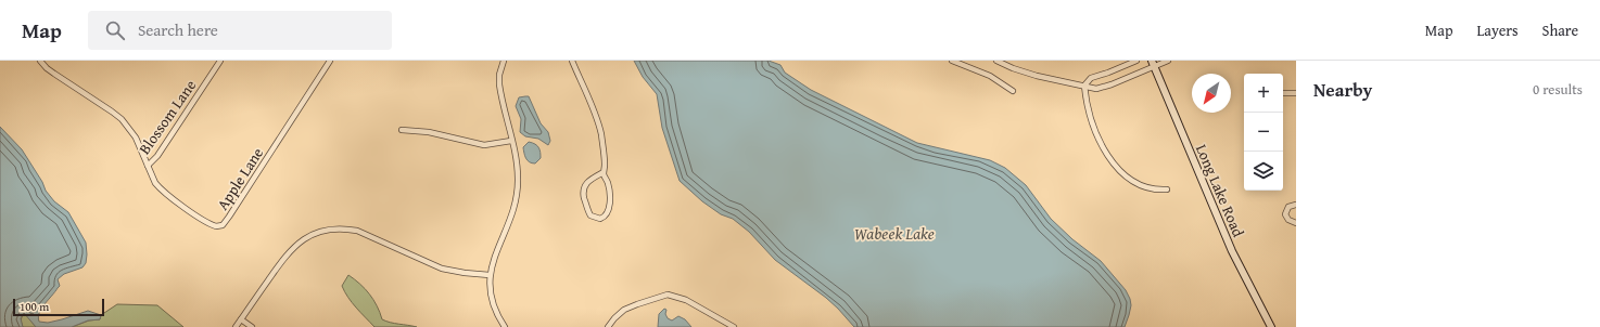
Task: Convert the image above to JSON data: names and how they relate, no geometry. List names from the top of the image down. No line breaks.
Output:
{"streets":{"main road":["Long Lake Road"],"street":["Blossom Lane","Apple Lane"]},"crossings":[["Blossom Lane","Apple Lane"]],"water":["Wabeek Lake"],"scale_bar":"100 m","north":"bottom left","page":{"header":"Map","search":"Search here","nav":["Map","Layers","Share"],"heading":["Nearby","0 results"],"map_buttons":["+","−"],"scale":"100 m"}}
